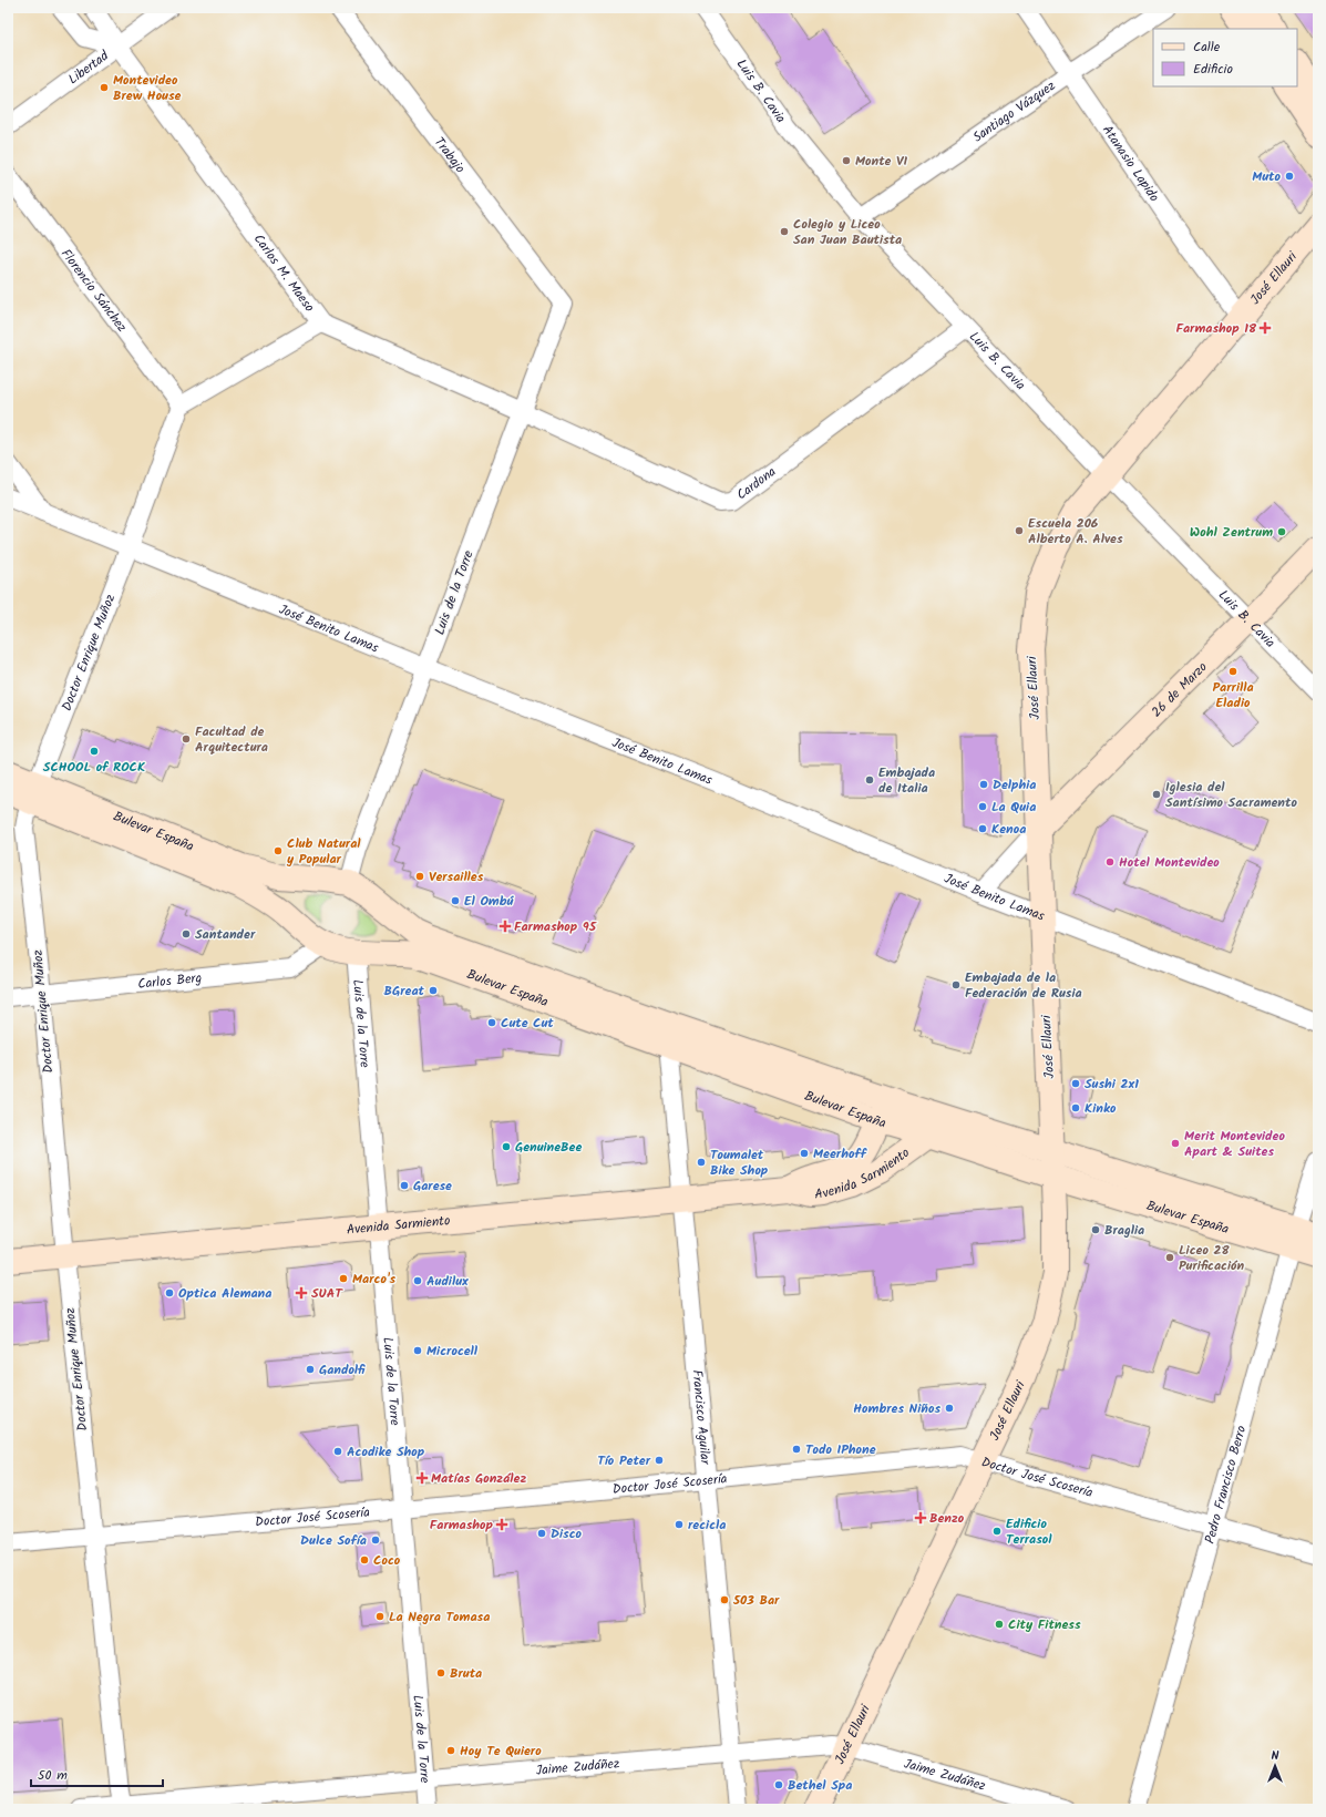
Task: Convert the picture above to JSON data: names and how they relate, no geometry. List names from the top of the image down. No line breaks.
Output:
{"streets":{"street":["Libertad","Luis B. Cavia","Santiago Vázquez","Trabajo","Atanasio Lapido","Carlos M. Maeso","José Ellauri","Florencio Sánchez","Cardona","Luis de la Torre","José Benito Lamas","Doctor Enrique Muñoz","26 de Marzo","Bulevar España","Carlos Berg","Avenida Sarmiento","Francisco Aguilar","Doctor José Scosería","Pedro Francisco Berro","Jaime Zudáñez"]},"crossings":[["Libertad","Carlos M. Maeso"],["Luis B. Cavia","Santiago Vázquez"],["Luis B. Cavia","José Ellauri"],["Luis B. Cavia","Cardona"],["Luis B. Cavia","26 de Marzo"],["Santiago Vázquez","Atanasio Lapido"],["Trabajo","Luis de la Torre"],["Atanasio Lapido","José Ellauri"],["Carlos M. Maeso","Cardona"],["Carlos M. Maeso","Luis de la Torre"],["José Ellauri","José Benito Lamas"],["José Ellauri","26 de Marzo"],["José Ellauri","Bulevar España"],["José Ellauri","Doctor José Scosería"],["José Ellauri","Jaime Zudáñez"],["Florencio Sánchez","Doctor Enrique Muñoz"],["Cardona","Luis de la Torre"],["Luis de la Torre","José Benito Lamas"],["Luis de la Torre","Bulevar España"],["Luis de la Torre","Carlos Berg"],["Luis de la Torre","Avenida Sarmiento"],["Luis de la Torre","Doctor José Scosería"],["Luis de la Torre","Jaime Zudáñez"],["José Benito Lamas","Doctor Enrique Muñoz"],["Doctor Enrique Muñoz","Bulevar España"],["Doctor Enrique Muñoz","Carlos Berg"],["Doctor Enrique Muñoz","Avenida Sarmiento"],["Doctor Enrique Muñoz","Doctor José Scosería"],["Doctor Enrique Muñoz","Jaime Zudáñez"],["Bulevar España","Carlos Berg"],["Bulevar España","Avenida Sarmiento"],["Bulevar España","Francisco Aguilar"],["Bulevar España","Pedro Francisco Berro"],["Avenida Sarmiento","Francisco Aguilar"],["Francisco Aguilar","Doctor José Scosería"],["Francisco Aguilar","Jaime Zudáñez"],["Doctor José Scosería","Pedro Francisco Berro"]],"places":{"other":["Montevideo Brew House","Monte VI","Muto","Colegio y Liceo San Juan Bautista","Escuela 206 Alberto A. Alves","Wohl Zentrum","Parrilla Eladio","Facultad de Arquitectura","SCHOOL of ROCK","Embajada de Italia","Delphia","Iglesia del Santísimo Sacramento","La Quia","Kenoa","Club Natural y Popular","Hotel Montevideo","Versailles","El Ombú","Santander","Embajada de la Federación de Rusia","BGreat","Cute Cut","Sushi 2x1","Kinko","Merit Montevideo Apart & Suites","GenuineBee","Meerhoff","Toumalet Bike Shop","Garese","Braglia","Liceo 28 Purificación","Marco's","Audilux","Optica Alemana","Microcell","Gandolfi","Hombres Niños","Todo IPhone","Acodike Shop","Tío Peter","recicla","Edificio Terrasol","Disco","Dulce Sofía","Coco","503 Bar","La Negra Tomasa","City Fitness","Bruta","Hoy Te Quiero","Bethel Spa"],"health":["Farmashop 18","Farmashop 95","SUAT","Matías González","Benzo","Farmashop"]},"legend":["Calle","Edificio"],"scale_bar":"50 m","north":"top"}
